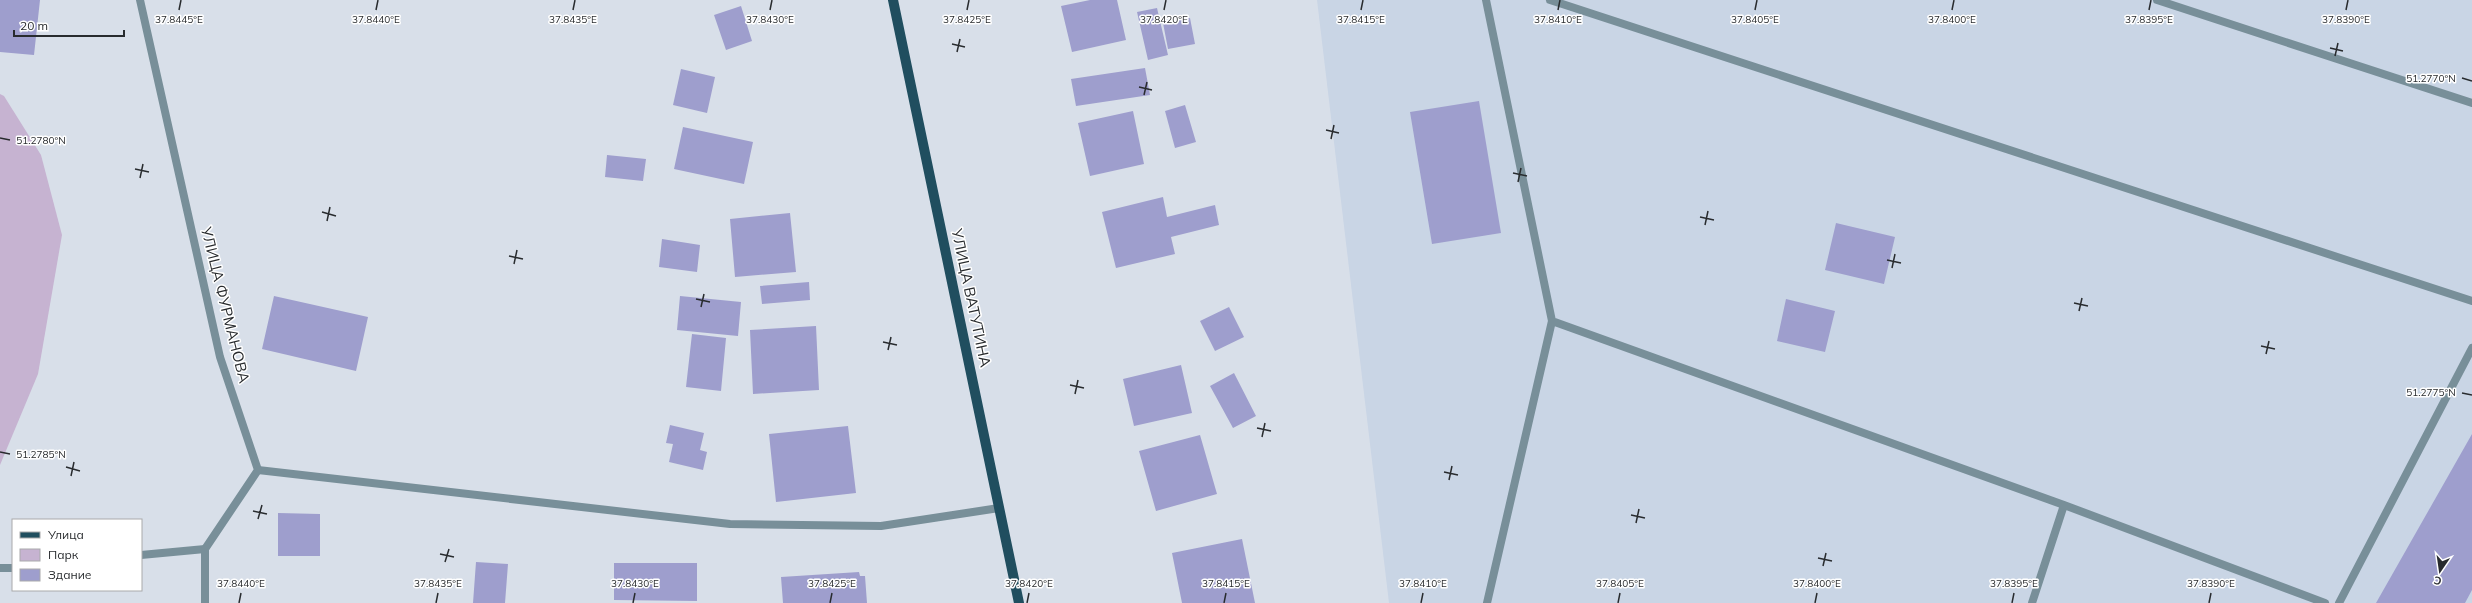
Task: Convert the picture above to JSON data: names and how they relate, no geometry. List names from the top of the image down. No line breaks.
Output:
{"streets":{"main road":["УЛИЦА ВАТУТИНА"],"street":["УЛИЦА ФУРМАНОВА"]},"legend":["Улица","Парк","Здание"],"scale_bar":"20 m","north":"bottom","coordinates":["37.8445°E","37.8440°E","37.8435°E","37.8430°E","37.8425°E","37.8420°E","37.8400°E","37.8395°E","37.8415°E","37.8410°E","37.8405°E","37.8390°E","51.2770°N","51.2780°N","51.2775°N","51.2785°N"]}
